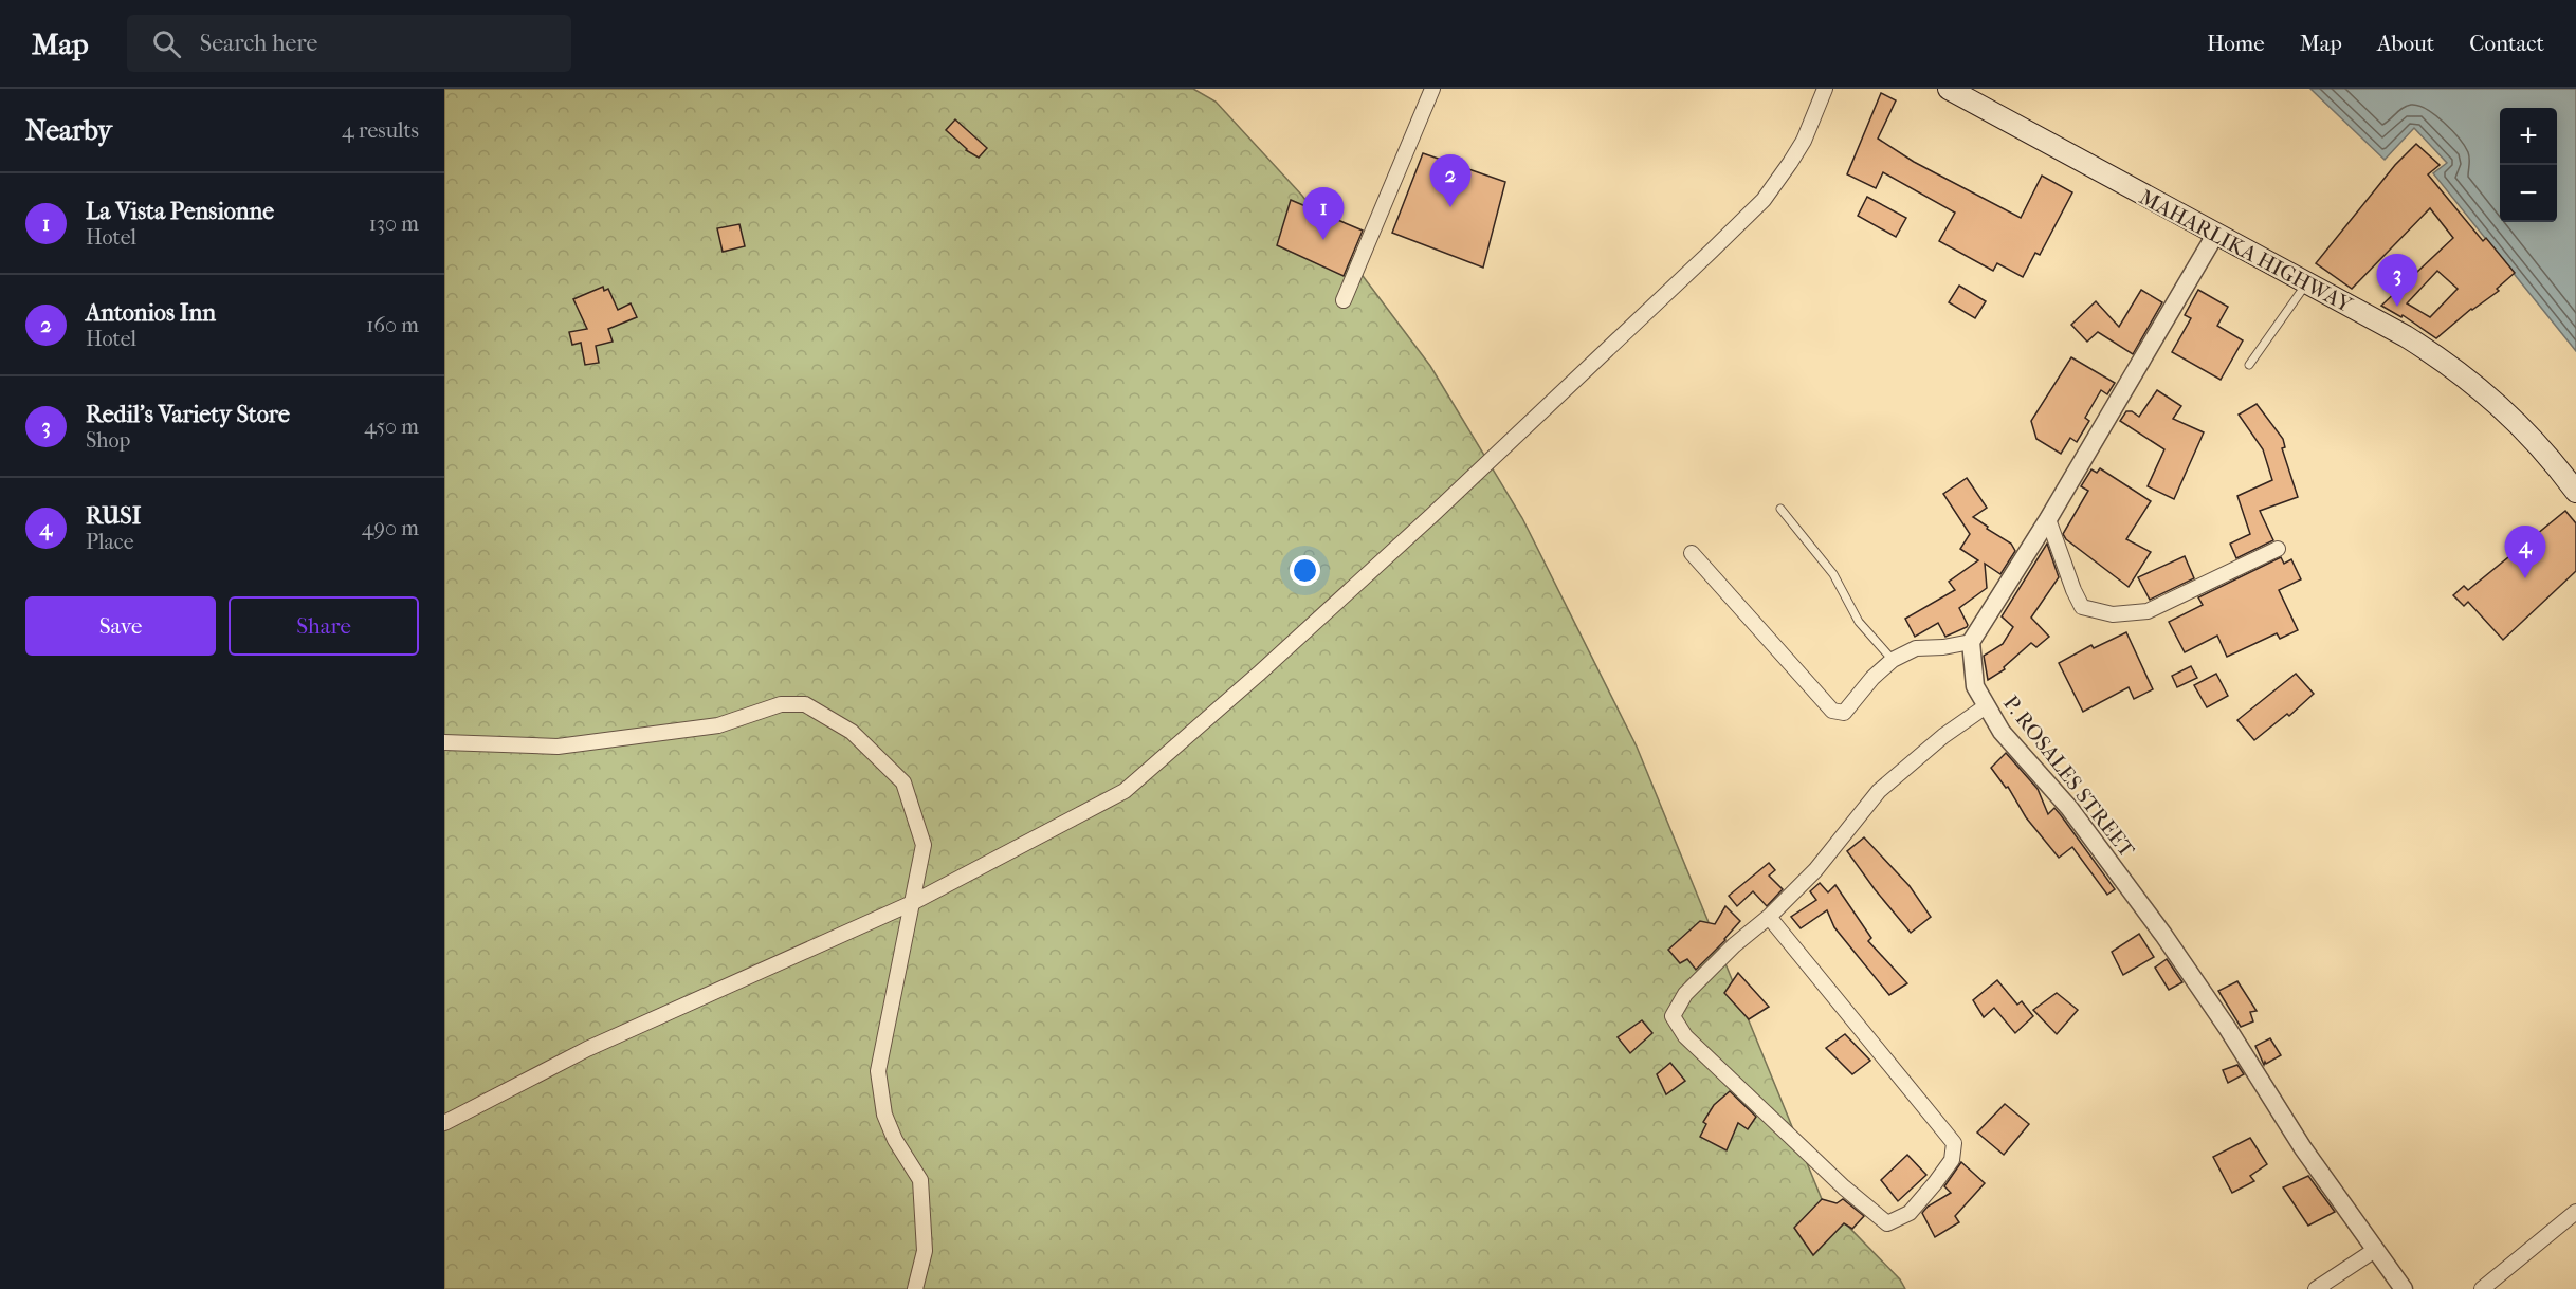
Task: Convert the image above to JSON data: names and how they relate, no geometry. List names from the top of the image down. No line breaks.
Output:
{"streets":{"main road":["MAHARLIKA HIGHWAY"],"street":["P. ROSALES STREET"]},"page":{"header":"Map","search":"Search here","nav":["Home","Map","About","Contact"],"heading":["Nearby","4 results"],"map_buttons":["+","−"],"pins":["2","1","3","4"],"list":[{"mark":"1","name":"La Vista Pensionne","note":"Hotel","value":"130 m"},{"mark":"2","name":"Antonios Inn","note":"Hotel","value":"160 m"},{"mark":"3","name":"Redil's Variety Store","note":"Shop","value":"450 m"},{"mark":"4","name":"RUSI","note":"Place","value":"490 m"}],"buttons":["Save","Share"]}}
